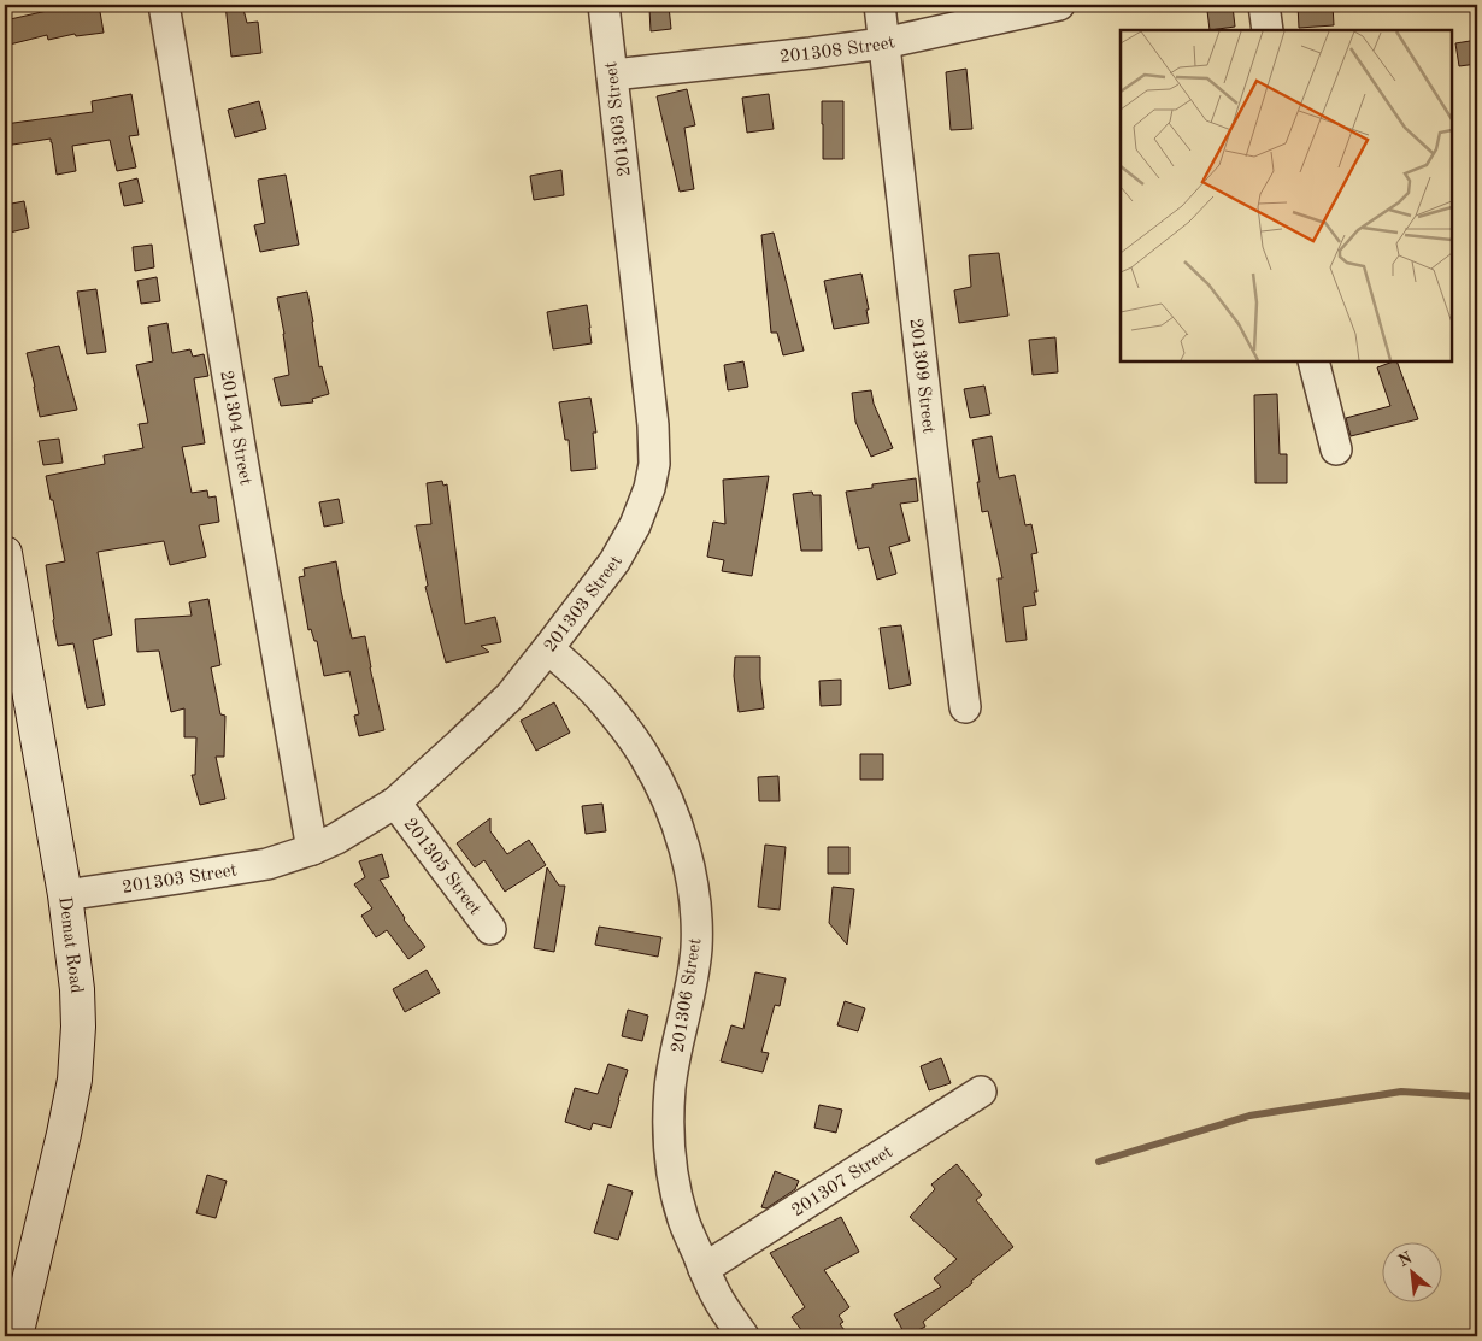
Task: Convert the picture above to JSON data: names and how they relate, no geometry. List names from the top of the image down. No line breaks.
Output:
{"streets":{"street":["201308 Street","201303 Street","201309 Street","201304 Street","201305 Street","Demat Road","201306 Street","201307 Street"]},"crossings":[["201308 Street","201303 Street"],["201308 Street","201309 Street"],["201303 Street","201304 Street"],["201303 Street","201305 Street"],["201303 Street","Demat Road"],["201303 Street","201306 Street"],["201306 Street","201307 Street"]],"north":"top left"}
